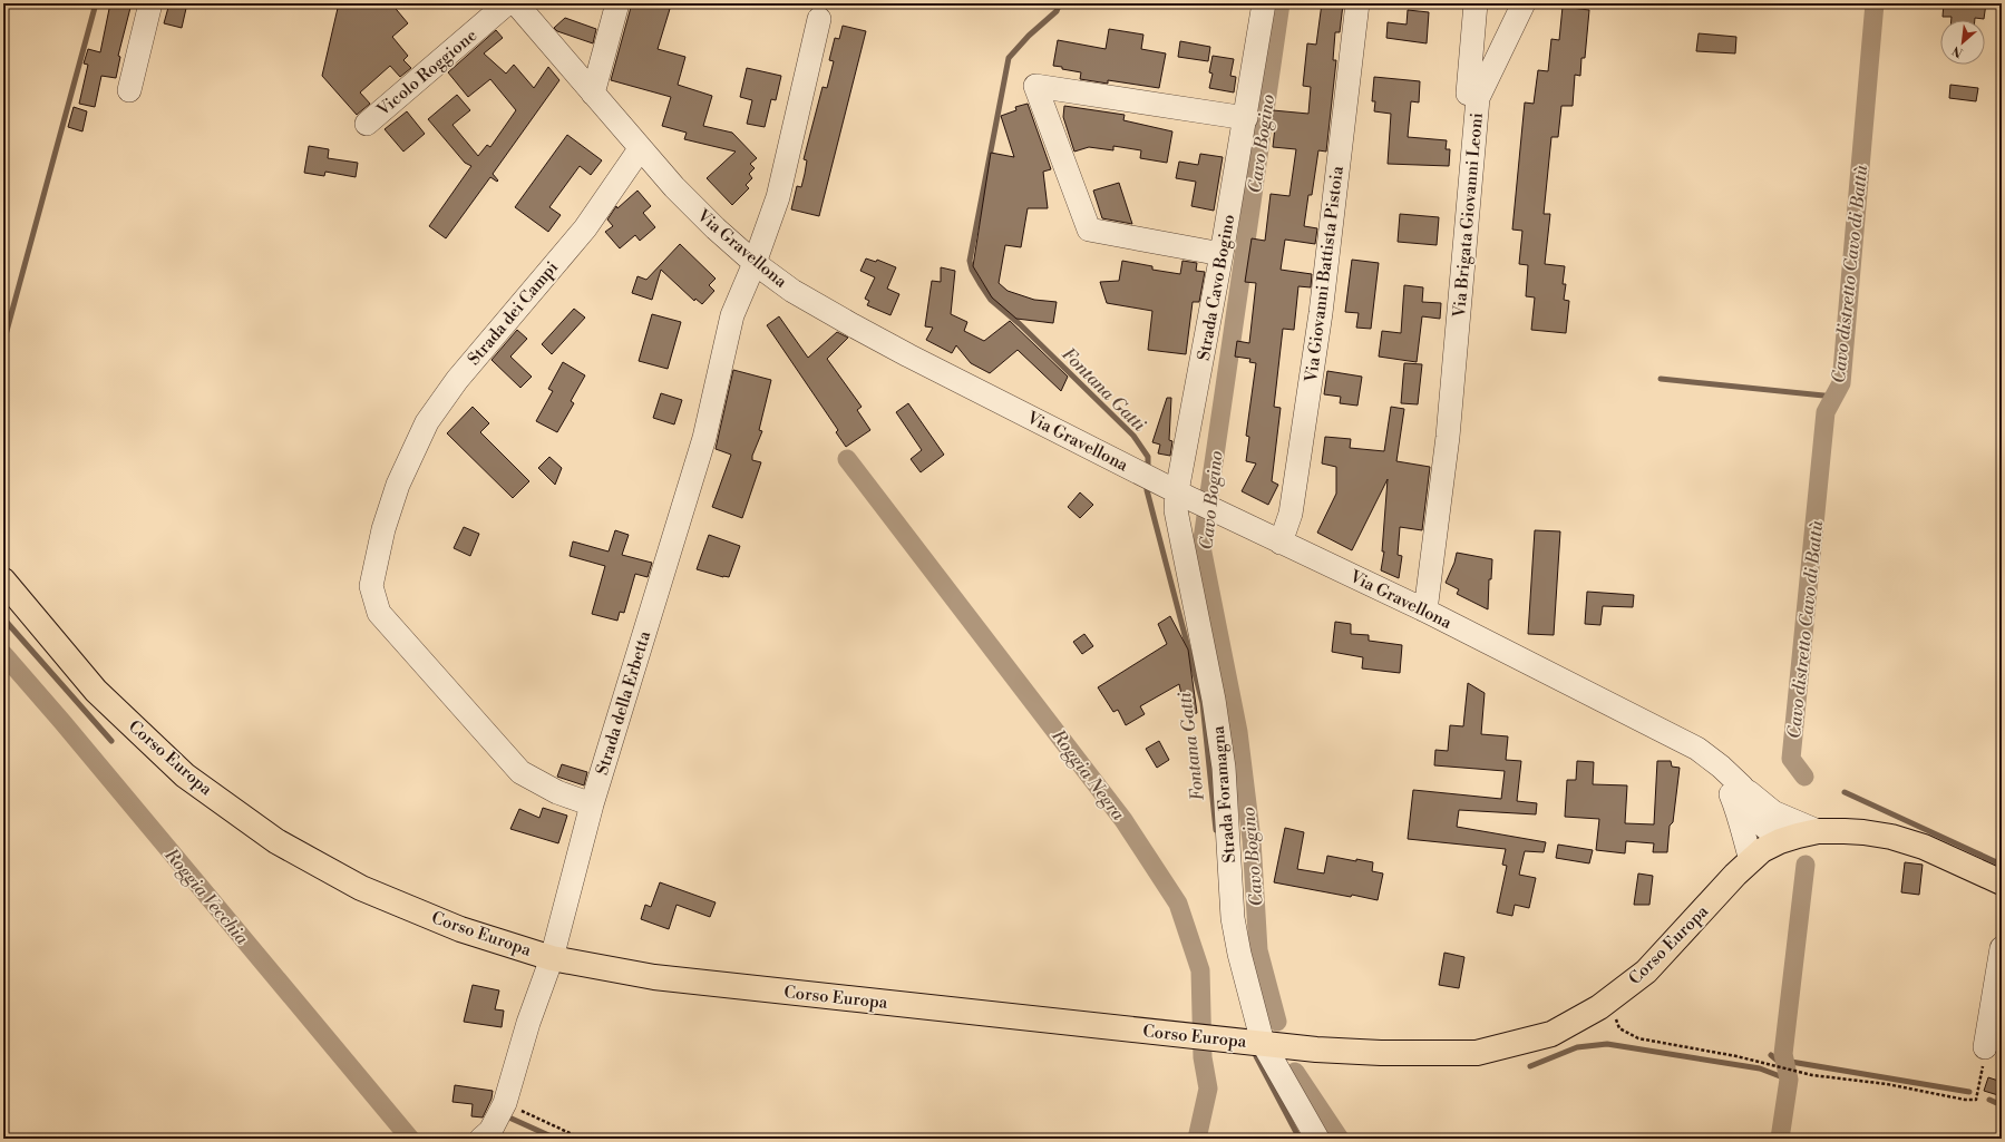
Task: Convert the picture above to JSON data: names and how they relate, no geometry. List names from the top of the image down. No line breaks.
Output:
{"streets":{"main road":["Via Gravellona","Corso Europa"],"street":["Vicolo Roggione","Via Brigata Giovanni Leoni","Via Giovanni Battista Pistoia","Strada Cavo Bogino","Strada dei Campi","Strada della Erbetta","Strada Foramagna"]},"crossings":[["Via Brigata Giovanni Leoni","Via Gravellona"],["Via Gravellona","Via Giovanni Battista Pistoia"],["Via Gravellona","Strada Cavo Bogino"],["Via Gravellona","Strada dei Campi"],["Via Gravellona","Strada della Erbetta"],["Via Gravellona","Corso Europa"],["Via Gravellona","Strada Foramagna"],["Strada Cavo Bogino","Strada Foramagna"],["Strada dei Campi","Strada della Erbetta"],["Strada della Erbetta","Corso Europa"],["Corso Europa","Strada Foramagna"]],"water":["Cavo Bogino","Cavo distretto Cavo di Battù","Fontana Gatti","Roggia Negra","Roggia Vecchia"],"north":"bottom left"}
